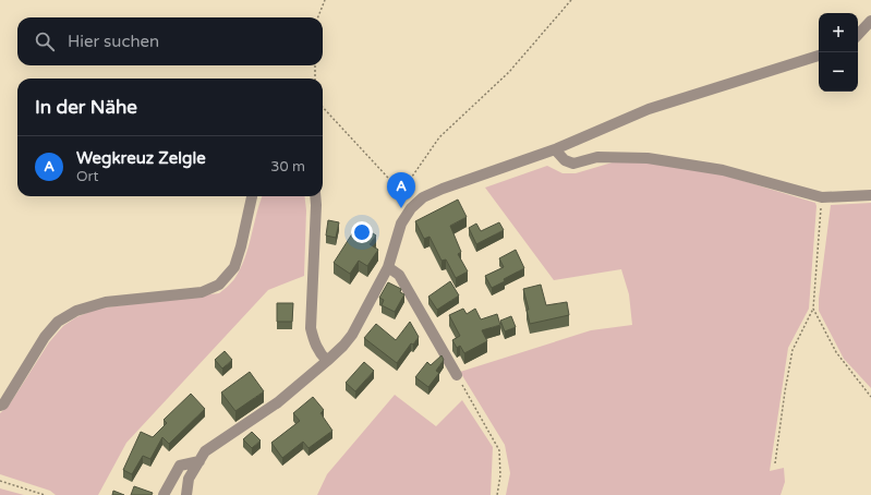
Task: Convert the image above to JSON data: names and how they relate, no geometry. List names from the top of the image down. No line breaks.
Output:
{"page":{"map_buttons":["+","−"],"search":"Hier suchen","heading":"In der Nähe","list":[{"mark":"A","name":"Wegkreuz Zelgle","note":"Ort","value":"30 m"}],"pins":"A"}}
